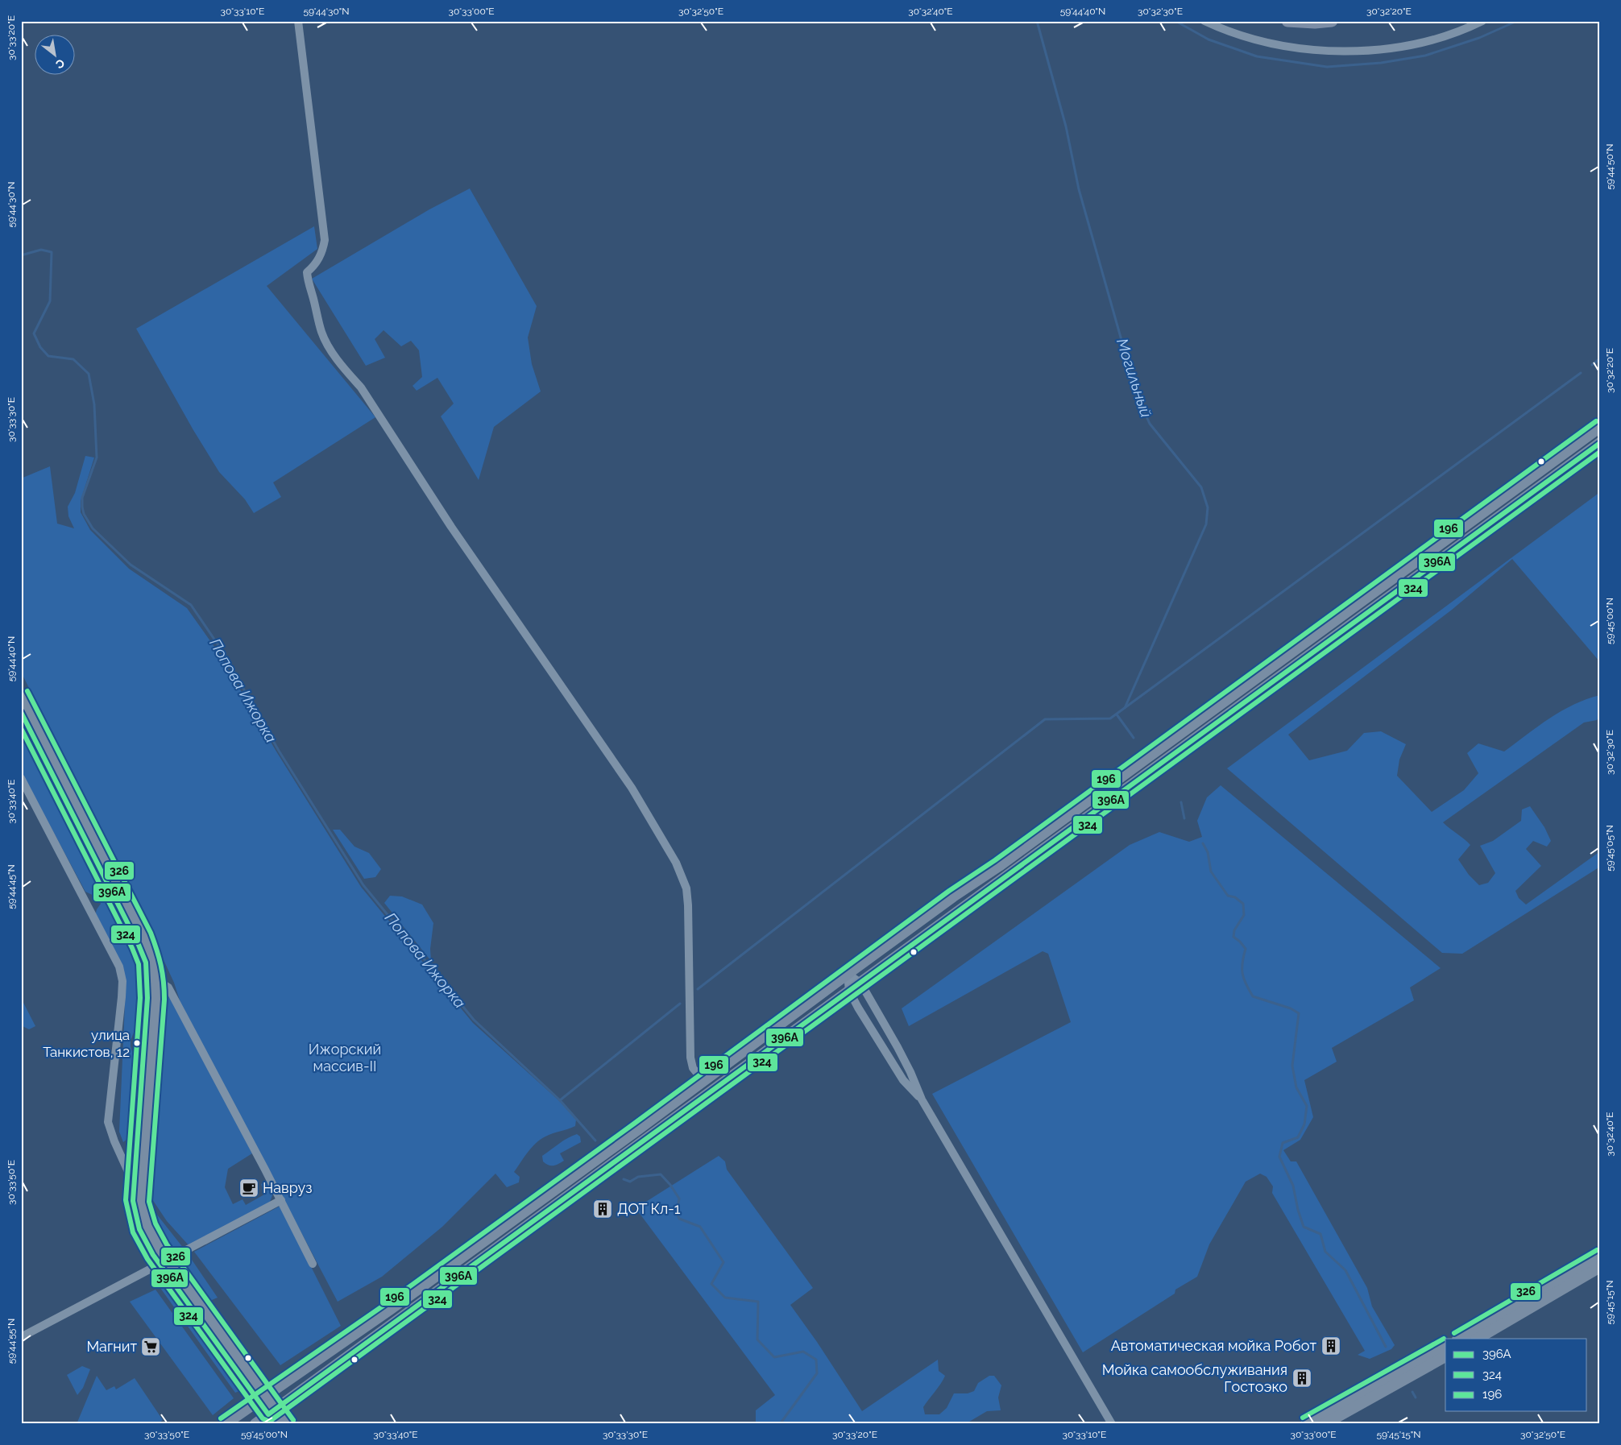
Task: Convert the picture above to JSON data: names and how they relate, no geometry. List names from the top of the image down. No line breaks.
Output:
{"water":["Могильный","Попова Ижорка"],"parks":["Ижорский массив-II"],"places":{"other":["улица Танкистов, 12"],"cafe":["Навруз"],"building":["ДОТ Кл-1","Автоматическая мойка Робот","Мойка самообслуживания Гостоэко"],"supermarket":["Магнит"]},"lines":["transit line 196","transit line 396А","transit line 324","transit line 326"],"legend":["396А","324","196"],"north":"bottom right","coordinates":["30°33'10\"E","59°44'30\"N","30°33'00\"E","30°32'50\"E","30°32'40\"E","59°44'40\"N","30°32'30\"E","30°32'20\"E","30°33'20\"E","59°44'50\"N","30°33'30\"E","59°45'00\"N","30°33'40\"E","59°45'05\"N","59°44'45\"N","30°33'50\"E","59°45'15\"N","59°44'55\"N"]}
